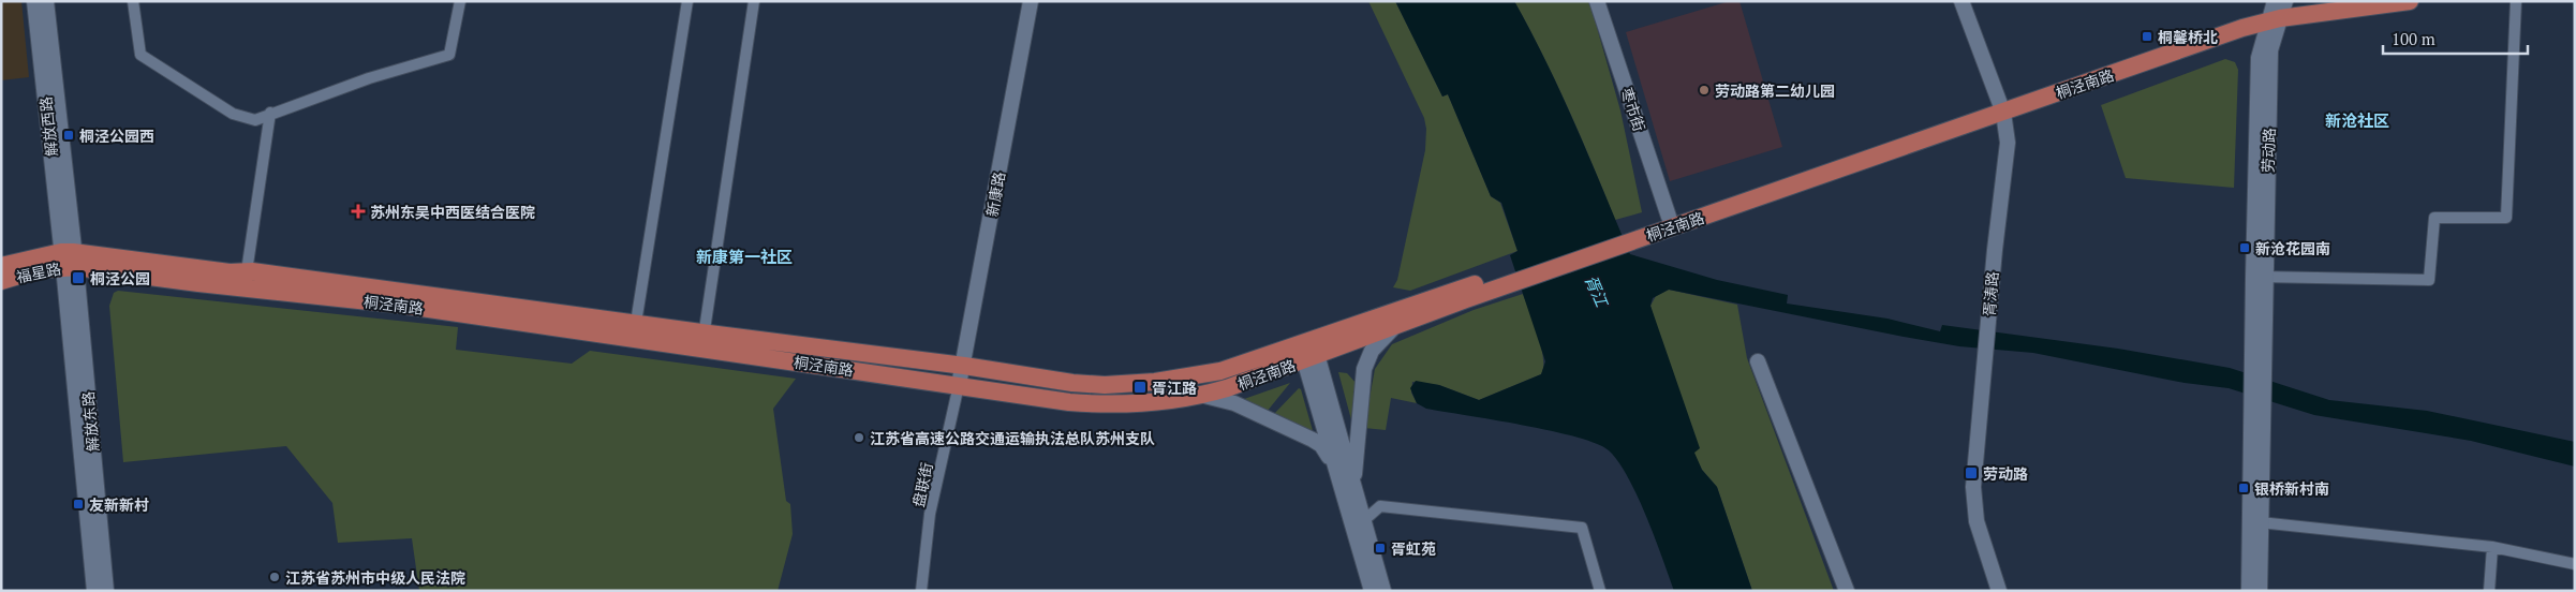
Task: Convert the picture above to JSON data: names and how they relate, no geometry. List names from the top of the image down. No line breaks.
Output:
{"streets":{"main road":["桐泾南路","枣市街","解放西路","劳动路","新康路","福星路","胥涛路","解放东路"],"street":["盘联街"]},"crossings":[["桐泾南路","枣市街"],["桐泾南路","解放西路"],["桐泾南路","劳动路"],["桐泾南路","新康路"],["桐泾南路","福星路"],["桐泾南路","胥涛路"],["桐泾南路","解放东路"],["桐泾南路","盘联街"],["解放西路","福星路"],["解放西路","解放东路"],["新康路","盘联街"],["福星路","解放东路"]],"districts":["新沧社区","新康第一社区"],"water":["胥江"],"places":{"transit":["桐馨桥北","桐泾公园西","新沧花园南","桐泾公园","胥江路","劳动路","银桥新村南","友新新村","胥虹苑"],"other":["劳动路第二幼儿园","江苏省高速公路交通运输执法总队苏州支队","江苏省苏州市中级人民法院"],"health":["苏州东吴中西医结合医院"]},"scale_bar":"100 m"}
